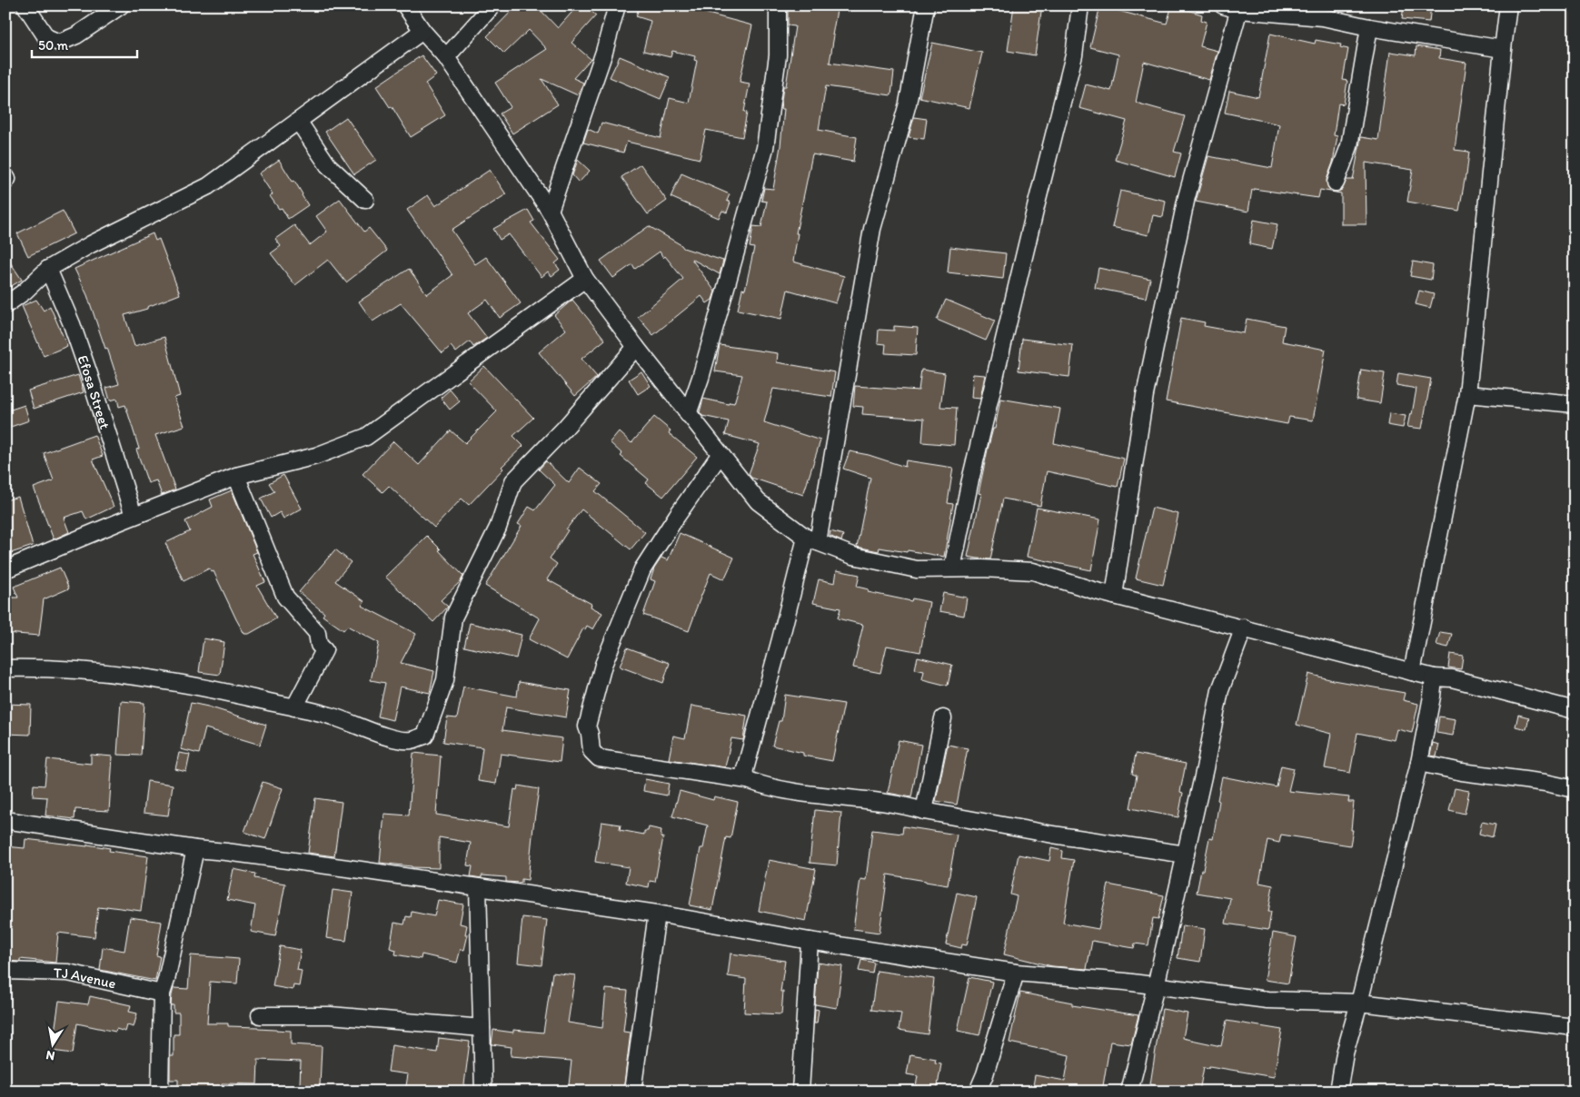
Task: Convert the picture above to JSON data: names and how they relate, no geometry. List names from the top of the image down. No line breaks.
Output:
{"streets":{"street":["Efosa Street","TJ Avenue"]},"scale_bar":"50 m","north":"bottom"}
